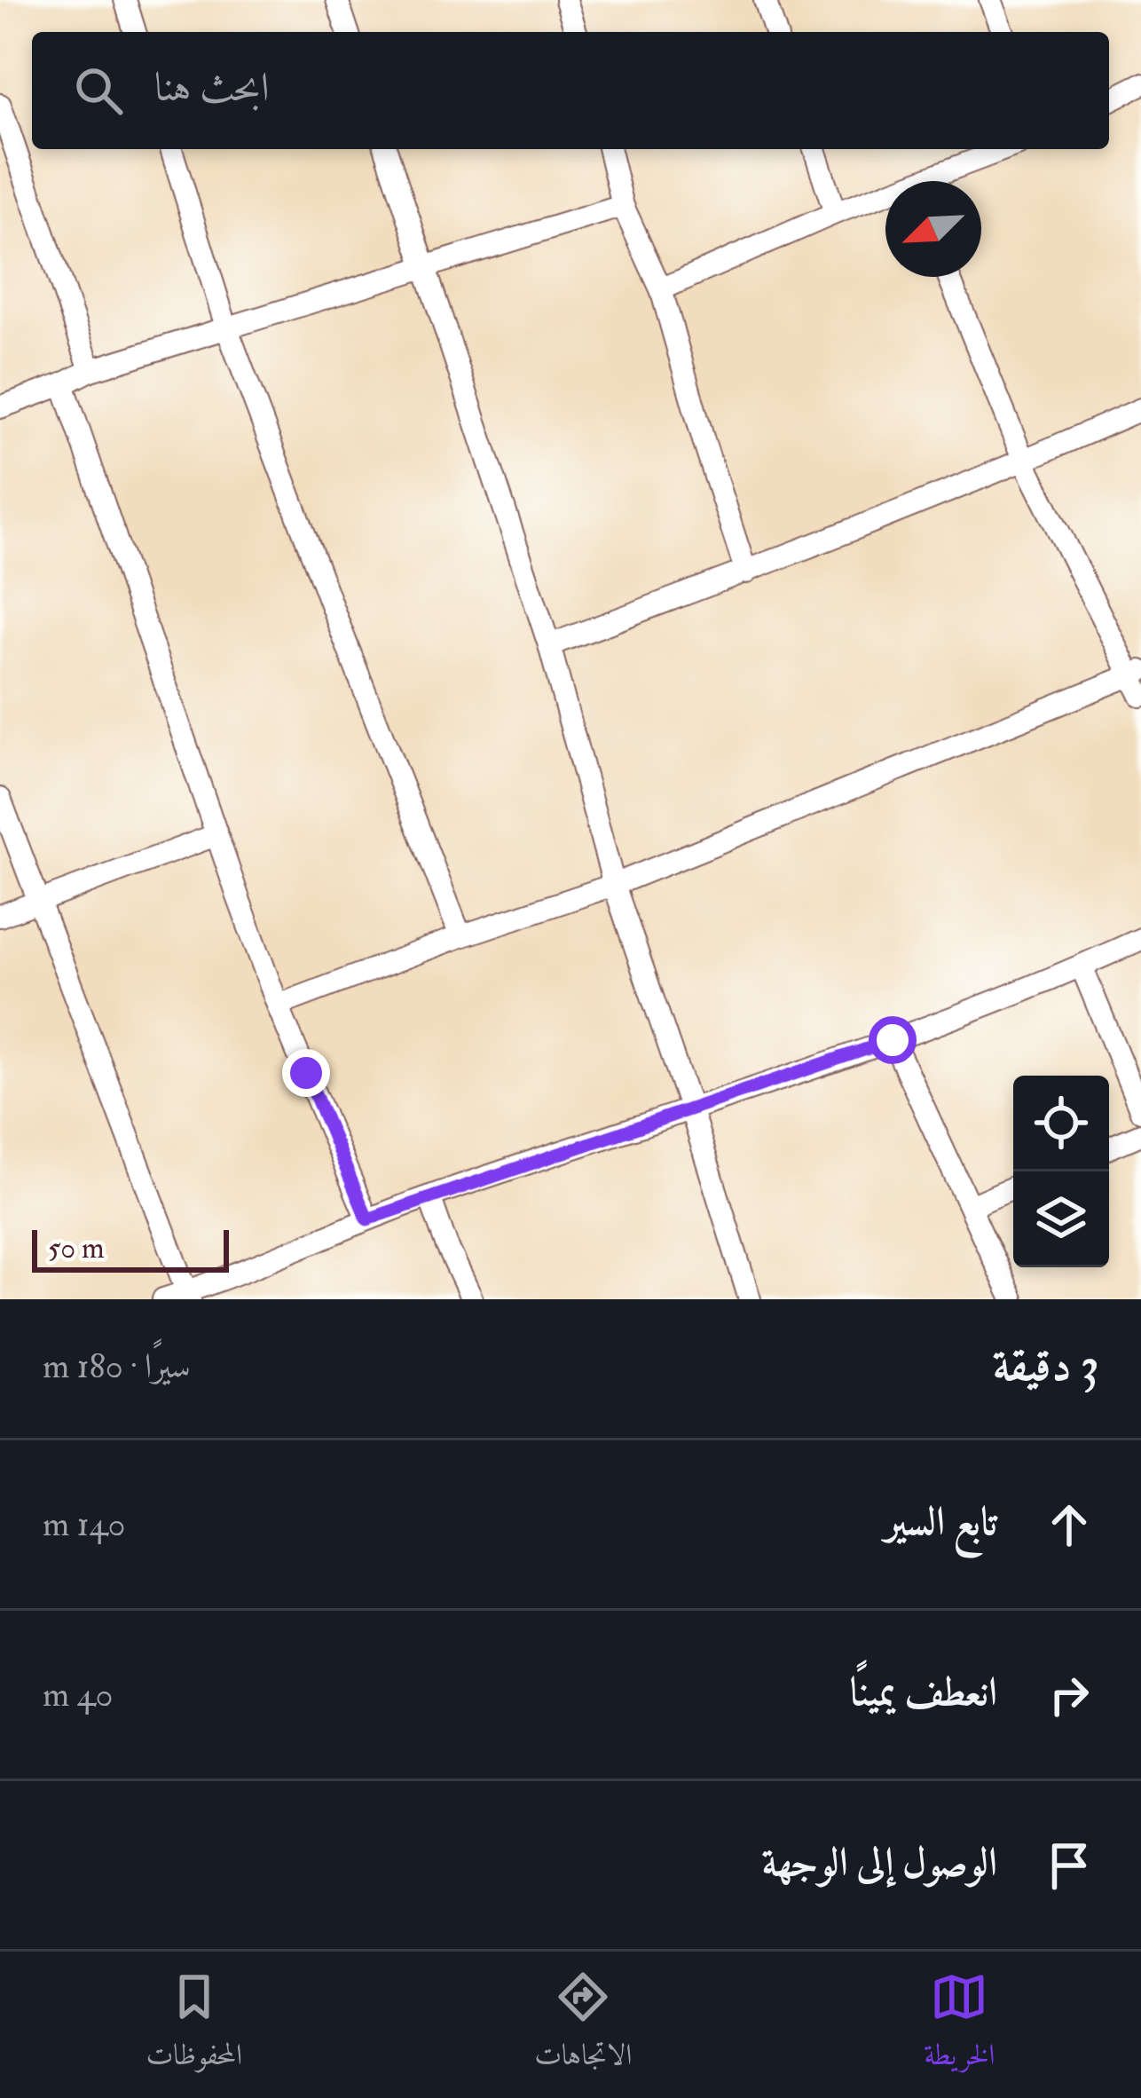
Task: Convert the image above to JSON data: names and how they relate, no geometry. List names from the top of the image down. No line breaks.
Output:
{"scale_bar":"50 m","north":"bottom left","page":{"search":"ابحث هنا","scale":"50 m","heading":["3 دقيقة","سيرًا · 180 m"],"list":[["تابع السير","140 m"],["انعطف يمينًا","40 m"],"الوصول إلى الوجهة"],"nav":["الخريطة","الاتجاهات","المحفوظات"]}}
